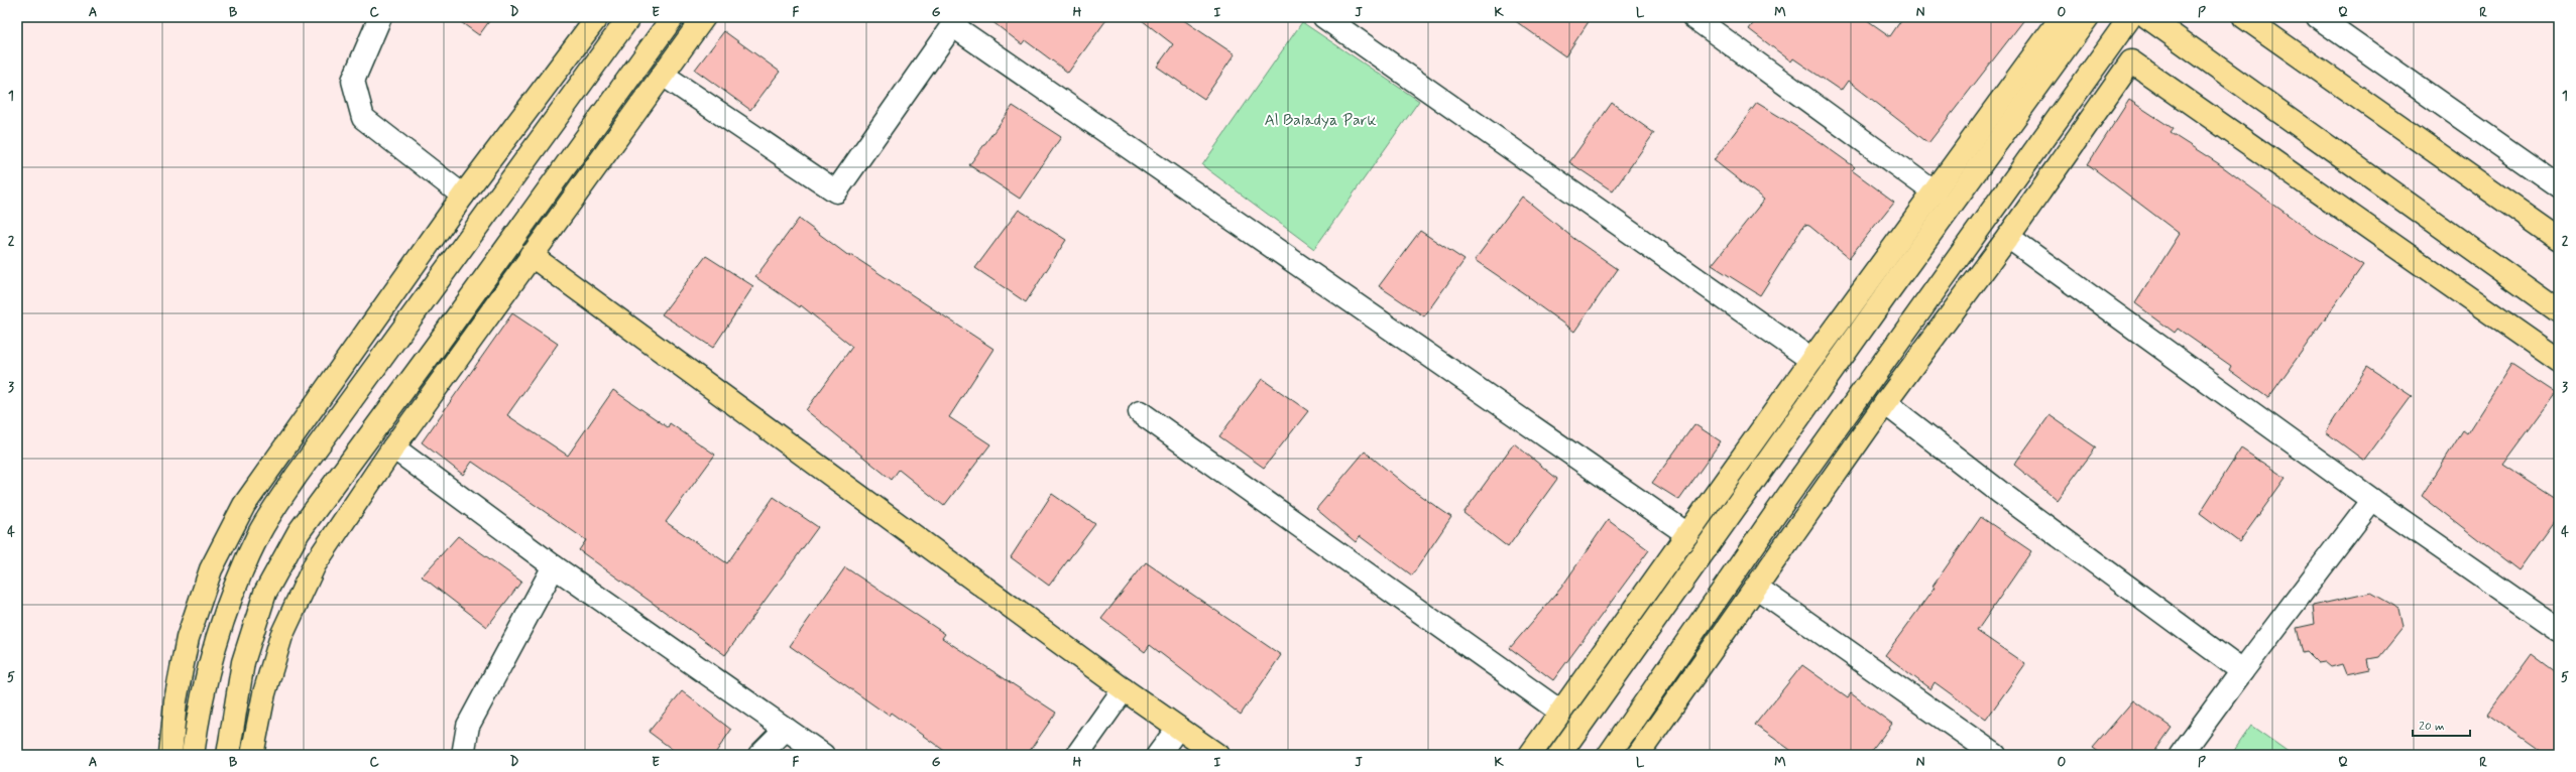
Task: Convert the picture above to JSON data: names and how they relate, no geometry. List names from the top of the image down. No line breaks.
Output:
{"parks":["Al Baladya Park"],"scale_bar":"20 m","grid":{"columns":["A","B","C","D","E","F","G","H","I","J","K","L","M","N","O","P","Q","R"],"rows":["1","2","3","4","5"]}}
